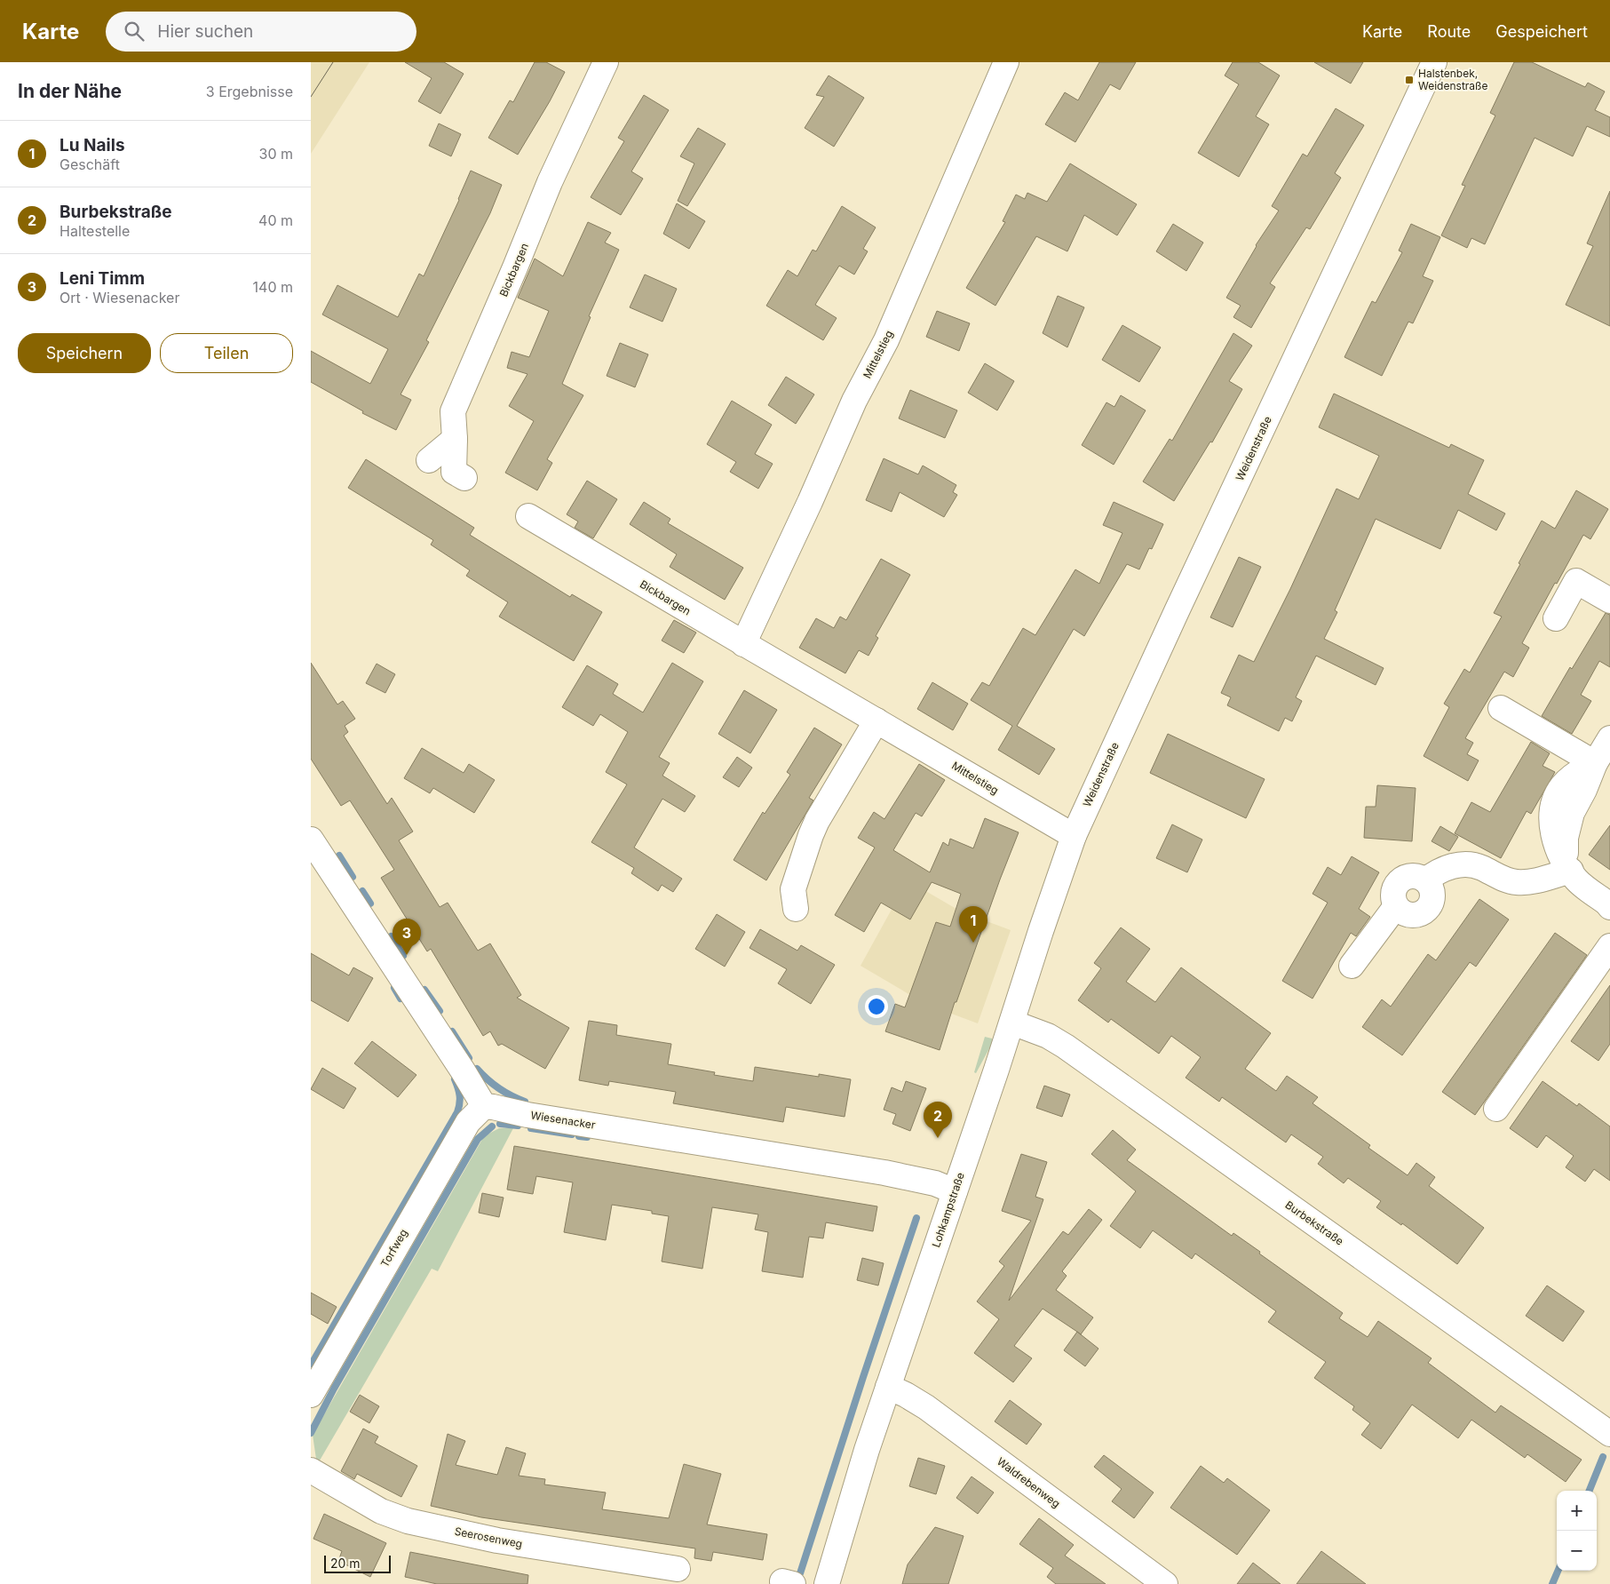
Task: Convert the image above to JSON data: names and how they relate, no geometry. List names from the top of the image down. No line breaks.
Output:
{"streets":{"street":["Bickbargen","Mittelstieg","Weidenstraße","Wiesenacker","Lohkampstraße","Burbekstraße","Torfweg","Waldrebenweg","Seerosenweg"]},"crossings":[["Bickbargen","Mittelstieg"],["Mittelstieg","Weidenstraße"],["Mittelstieg","Lohkampstraße"],["Weidenstraße","Lohkampstraße"],["Wiesenacker","Lohkampstraße"],["Wiesenacker","Torfweg"],["Lohkampstraße","Burbekstraße"],["Lohkampstraße","Waldrebenweg"]],"places":{"transit":["Halstenbek, Weidenstraße"]},"scale_bar":"20 m","page":{"header":"Karte","search":"Hier suchen","nav":["Karte","Route","Gespeichert"],"heading":["In der Nähe","3 Ergebnisse"],"list":[{"mark":"1","name":"Lu Nails","note":"Geschäft","value":"30 m"},{"mark":"2","name":"Burbekstraße","note":"Haltestelle","value":"40 m"},{"mark":"3","name":"Leni Timm","note":"Ort · Wiesenacker","value":"140 m"}],"buttons":["Speichern","Teilen"],"pins":["1","3","2"],"map_buttons":["+","−"],"scale":"20 m"}}
